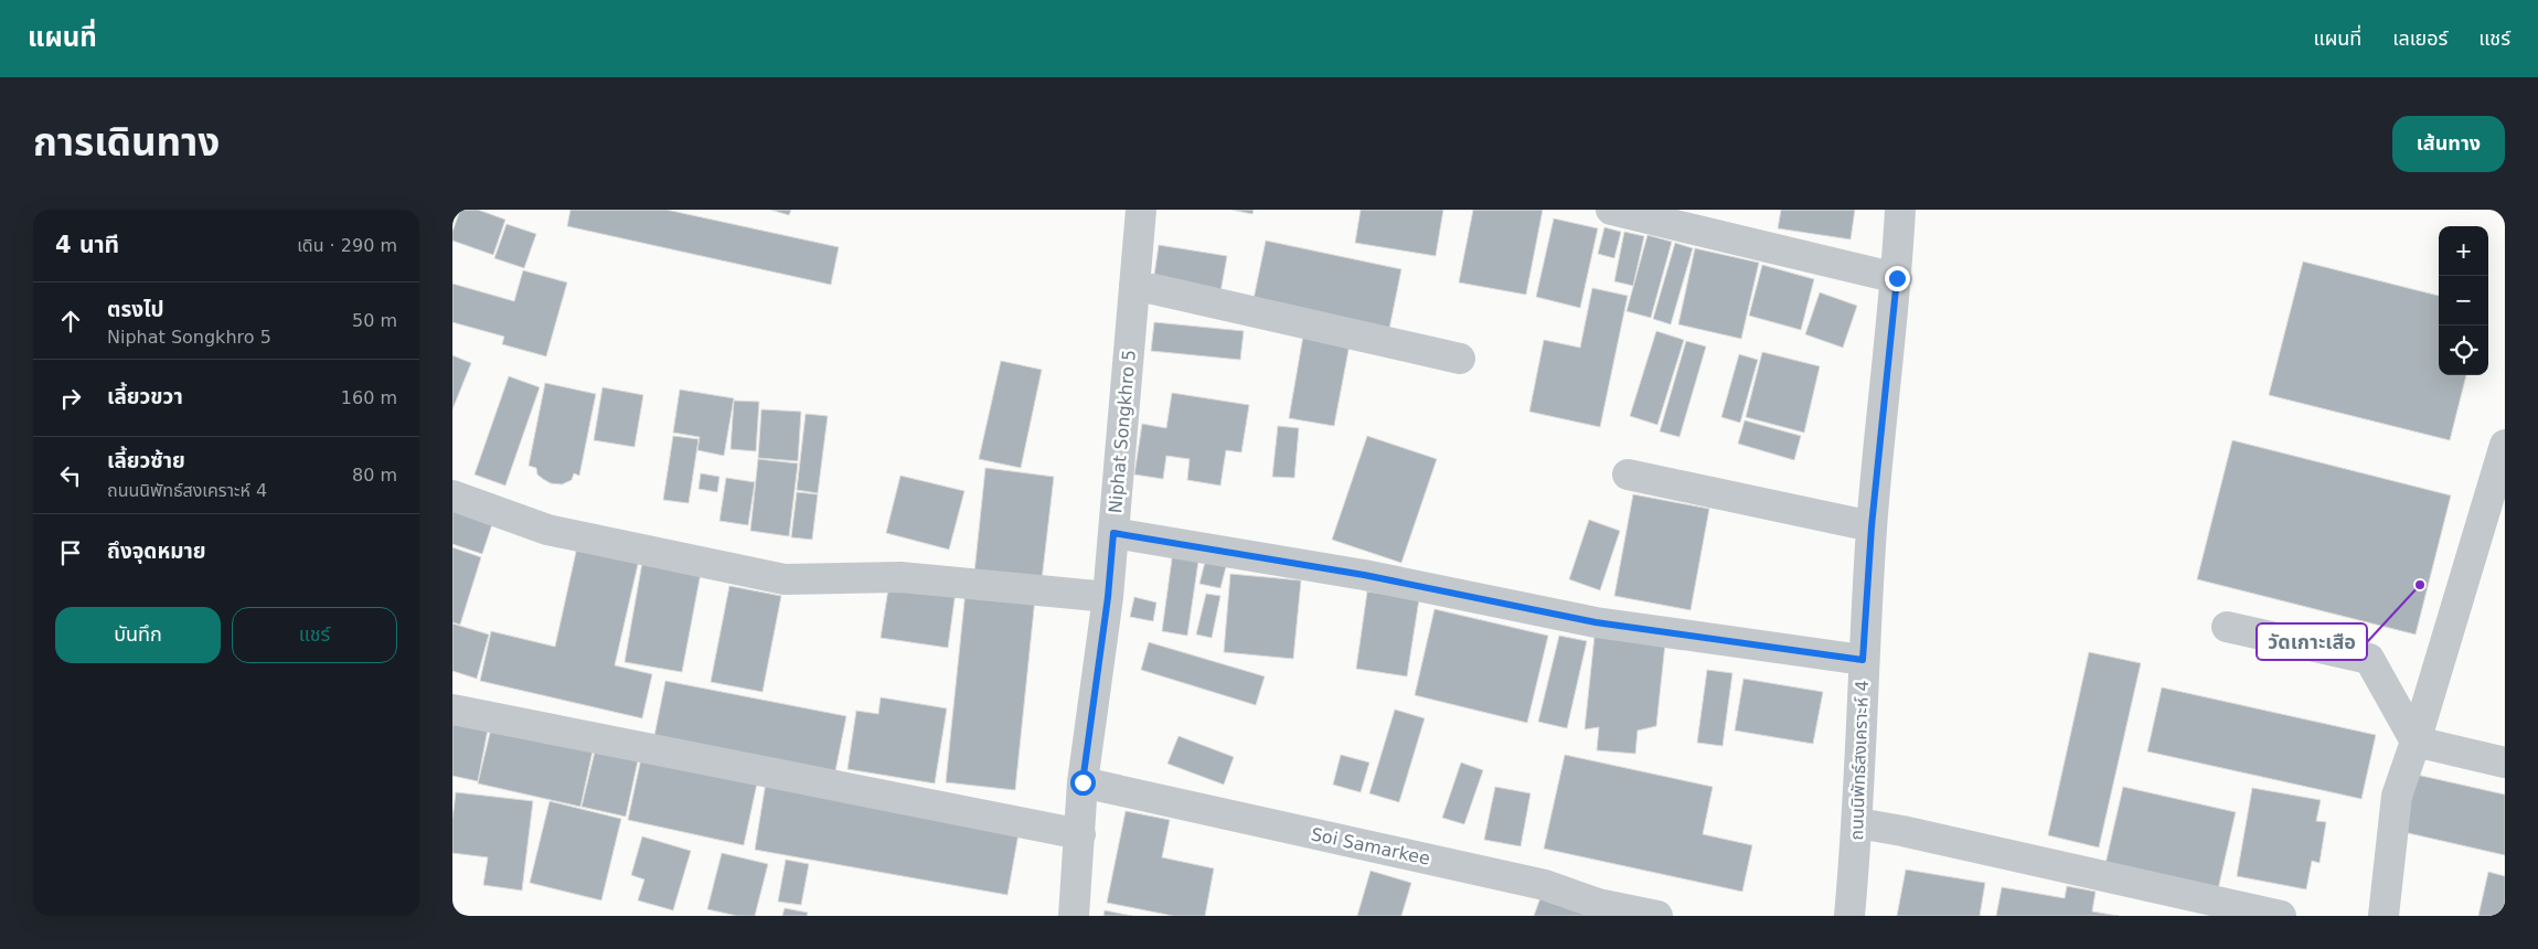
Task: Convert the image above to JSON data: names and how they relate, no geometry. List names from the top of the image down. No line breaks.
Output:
{"streets":{"street":["Niphat Songkhro 5","ถนนนิพัทธ์สงเคราะห์ 4","Soi Samarkee"]},"crossings":[["Niphat Songkhro 5","Soi Samarkee"]],"places":["วัดเกาะเสือ"],"page":{"header":"แผนที่","nav":["แผนที่","เลเยอร์","แชร์"],"title":"การเดินทาง","buttons":["เส้นทาง",["บันทึก","แชร์"]],"heading":["4 นาที","เดิน · 290 m"],"map_buttons":["+","−"],"list":[["ตรงไป","Niphat Songkhro 5","50 m"],["เลี้ยวขวา","160 m"],["เลี้ยวซ้าย","ถนนนิพัทธ์สงเคราะห์ 4","80 m"],"ถึงจุดหมาย"]}}
